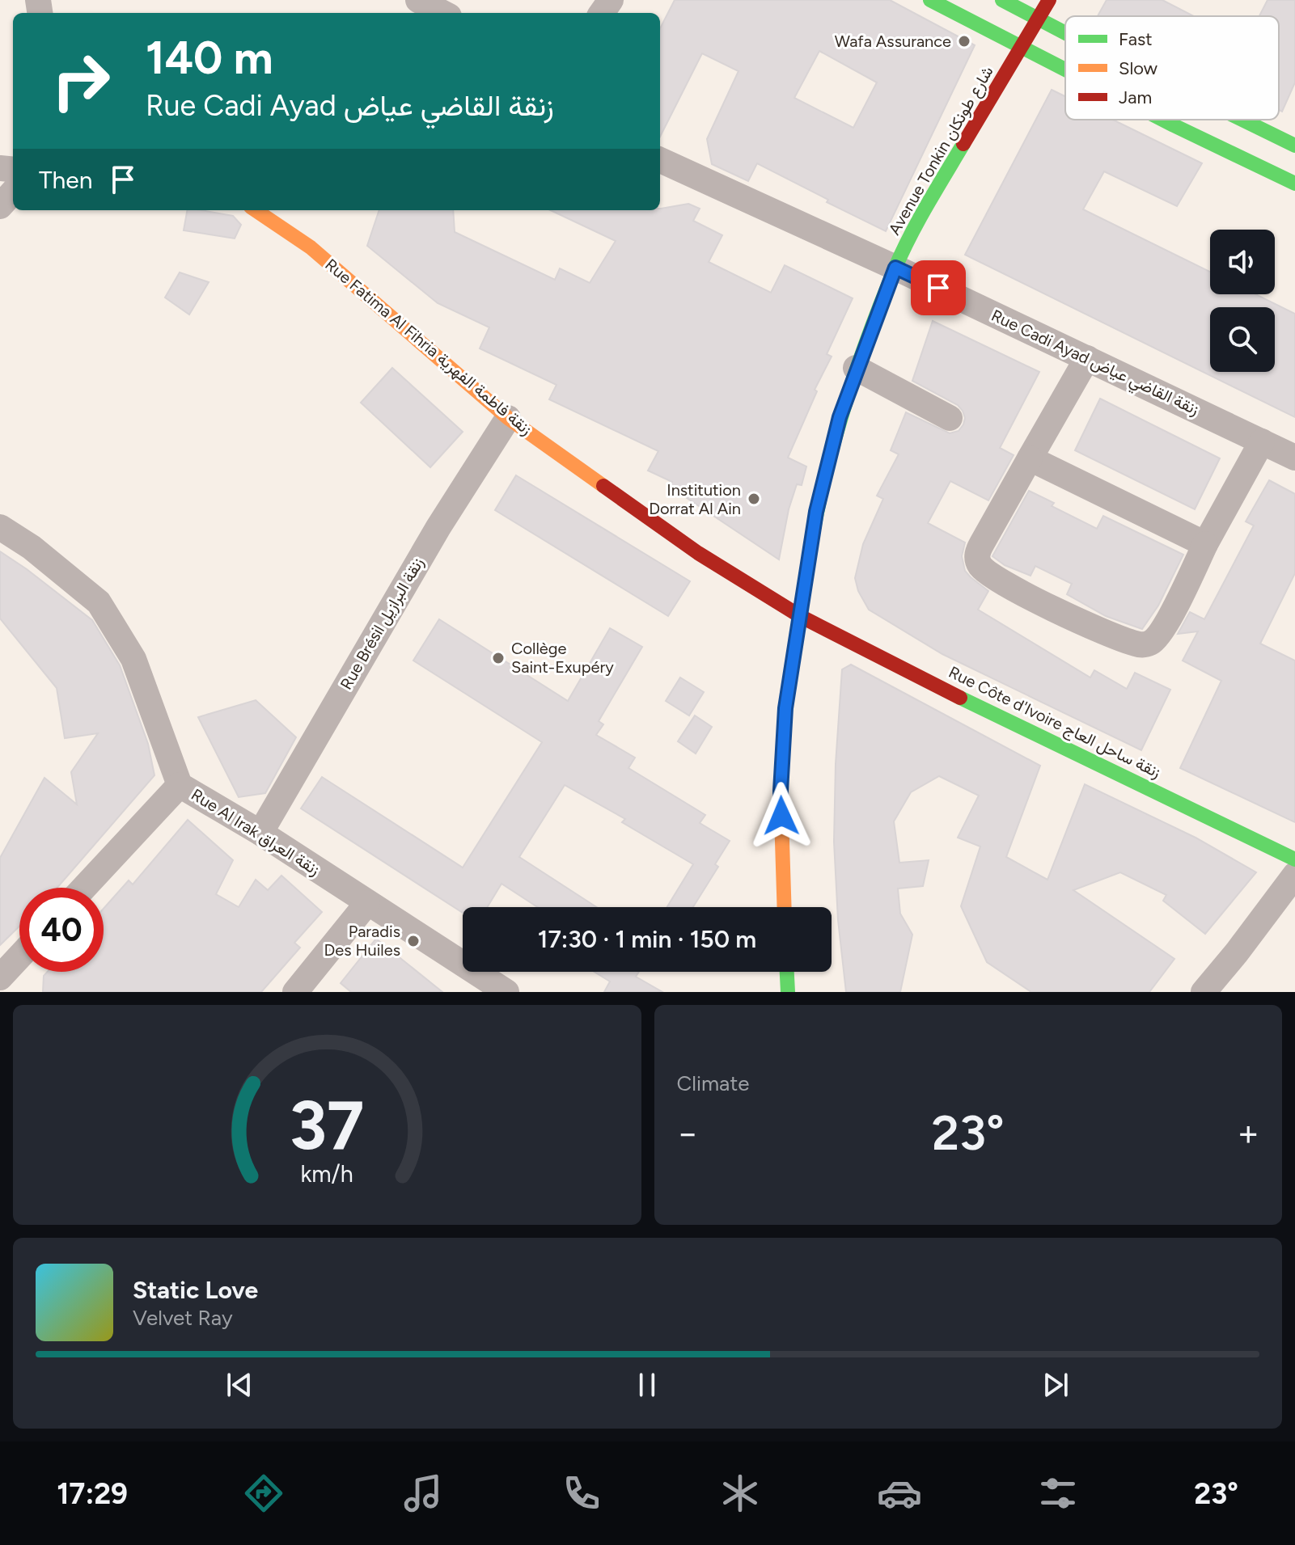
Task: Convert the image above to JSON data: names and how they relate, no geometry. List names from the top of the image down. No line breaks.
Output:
{"streets":{"street":["Avenue Tonkin شارع طونكان","Rue Fatima Al Fihria زنقة فاطمة الفهرية","Rue Cadi Ayad زنقة القاضي عياض","Rue Brésil زنقة البرازيل","Rue Côte d'Ivoire زنقة ساحل العاج","Rue Al Irak زنقة العراق"]},"crossings":[["Avenue Tonkin شارع طونكان","Rue Fatima Al Fihria زنقة فاطمة الفهرية"],["Avenue Tonkin شارع طونكان","Rue Cadi Ayad زنقة القاضي عياض"],["Avenue Tonkin شارع طونكان","Rue Côte d'Ivoire زنقة ساحل العاج"],["Rue Fatima Al Fihria زنقة فاطمة الفهرية","Rue Brésil زنقة البرازيل"],["Rue Fatima Al Fihria زنقة فاطمة الفهرية","Rue Côte d'Ivoire زنقة ساحل العاج"],["Rue Brésil زنقة البرازيل","Rue Al Irak زنقة العراق"]],"places":["Wafa Assurance","Institution Dorrat Al Ain","Collège Saint-Exupéry","Paradis Des Huiles"],"legend":["Fast","Slow","Jam"],"page":{"turn":["140 m","Rue Cadi Ayad زنقة القاضي عياض"],"then":"Then","limit":"40","trip":"17:30 · 1 min · 150 m","tile":"Climate","heat":["−","23°","+"],"song":["Static Love","Velvet Ray"],"tabs":["17:29","23°"],"gauge":["37","km/h"]}}
